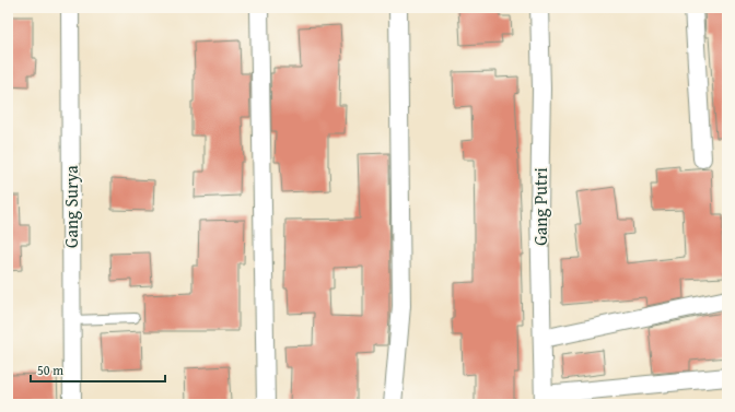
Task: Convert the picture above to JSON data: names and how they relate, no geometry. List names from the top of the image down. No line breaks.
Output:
{"streets":{"street":["Gang Surya","Gang Putri"]},"scale_bar":"50 m"}
